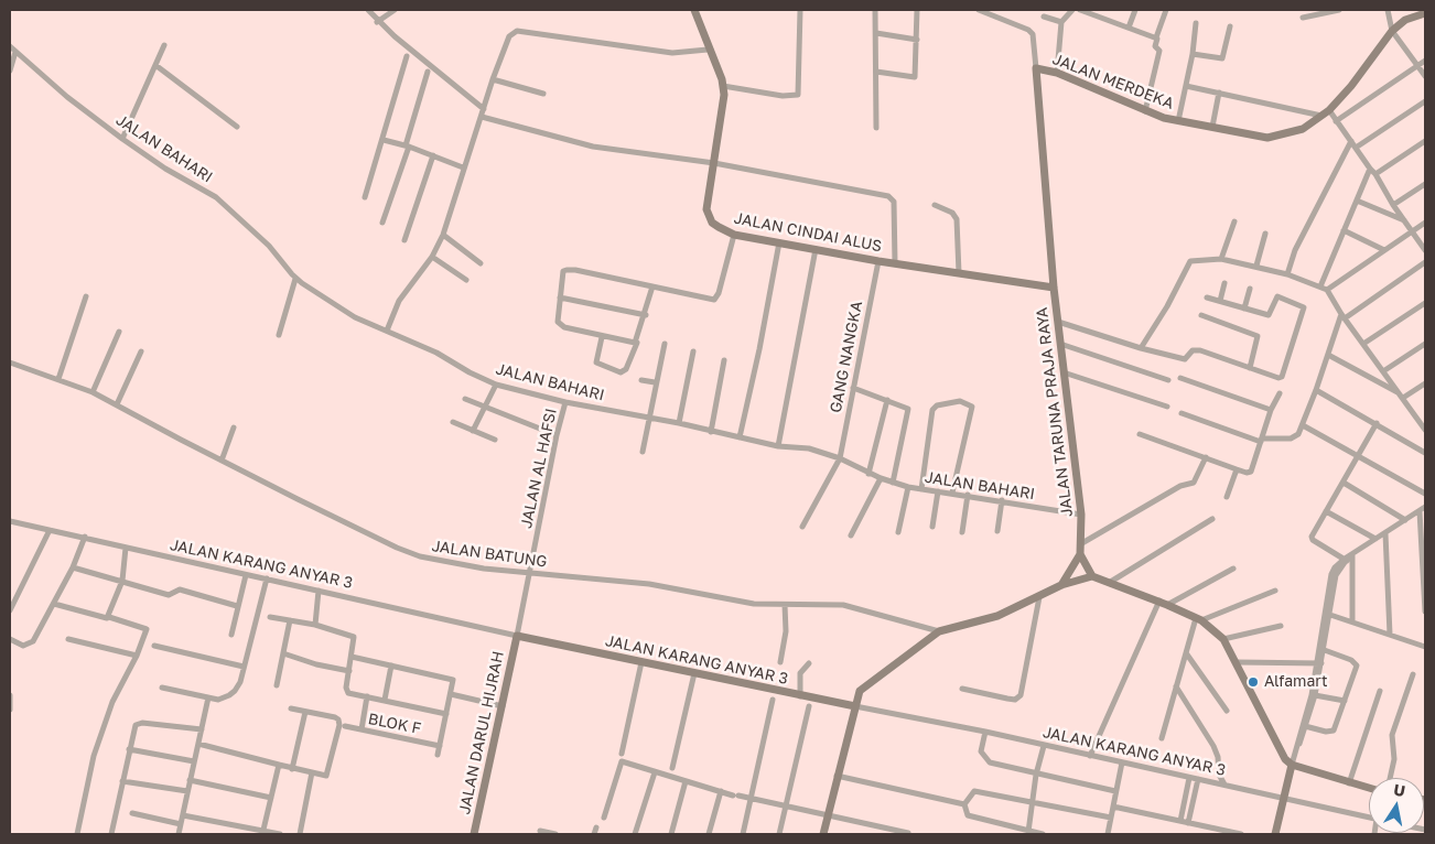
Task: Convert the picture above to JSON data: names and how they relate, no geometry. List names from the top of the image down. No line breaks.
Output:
{"streets":{"street":["JALAN MERDEKA","JALAN BAHARI","JALAN CINDAI ALUS","GANG NANGKA","JALAN TARUNA PRAJA RAYA","JALAN AL HAFSI","JALAN BATUNG","JALAN KARANG ANYAR 3","BLOK F","JALAN DARUL HIJRAH"]},"crossings":[["JALAN MERDEKA","JALAN TARUNA PRAJA RAYA"],["JALAN BAHARI","GANG NANGKA"],["JALAN BAHARI","JALAN TARUNA PRAJA RAYA"],["JALAN BAHARI","JALAN AL HAFSI"],["JALAN CINDAI ALUS","GANG NANGKA"],["JALAN CINDAI ALUS","JALAN TARUNA PRAJA RAYA"],["JALAN AL HAFSI","JALAN BATUNG"],["JALAN AL HAFSI","JALAN KARANG ANYAR 3"],["JALAN AL HAFSI","JALAN DARUL HIJRAH"],["JALAN KARANG ANYAR 3","JALAN DARUL HIJRAH"]],"places":["Alfamart"],"north":"top"}
